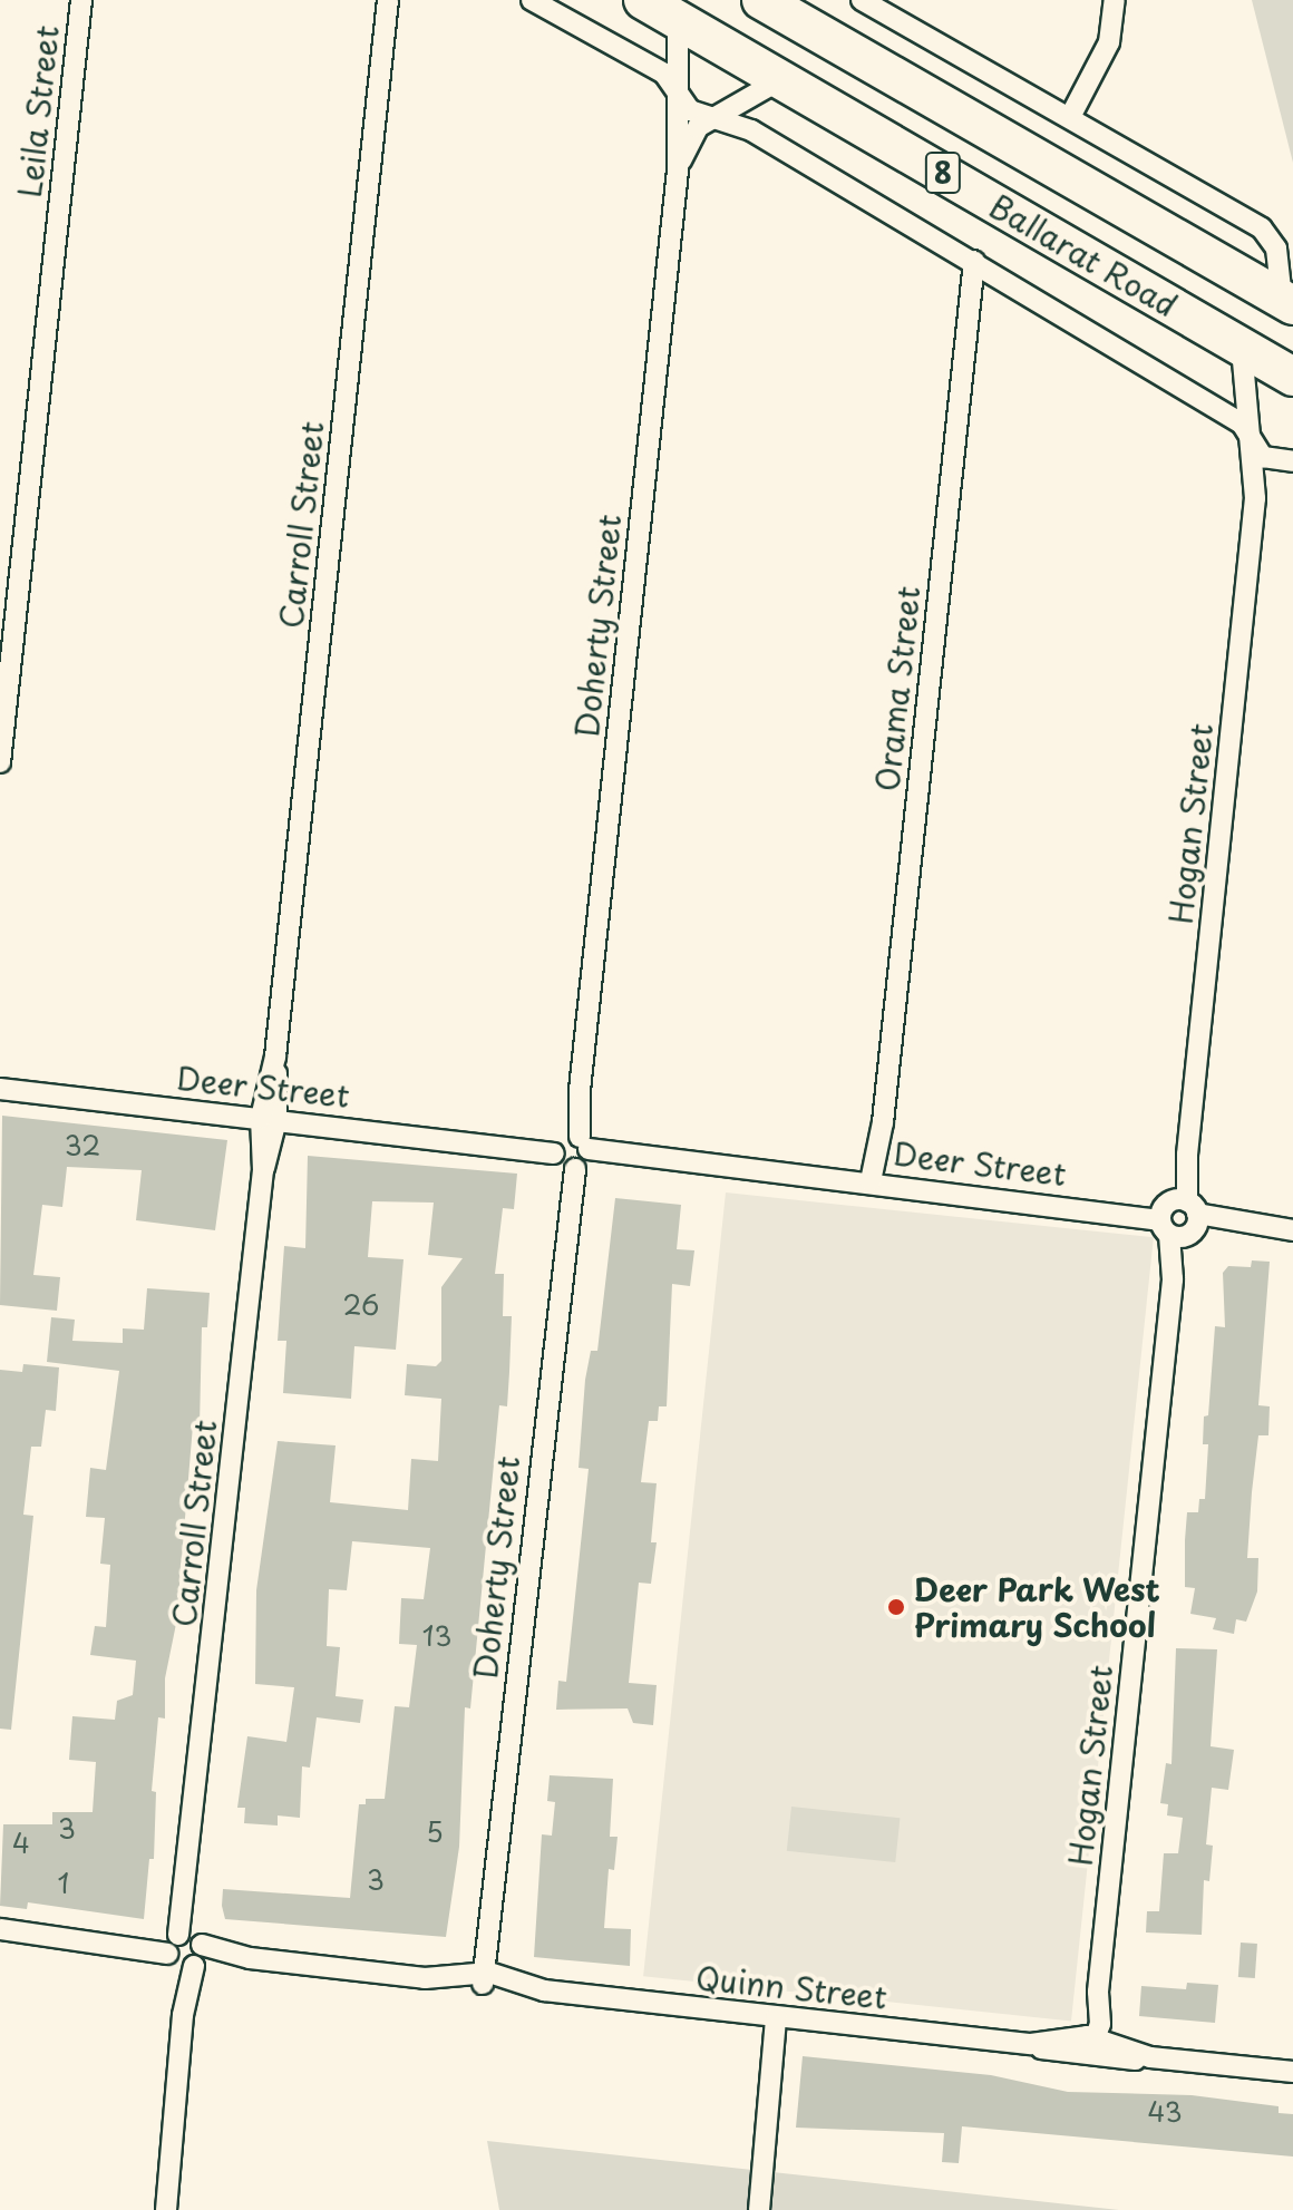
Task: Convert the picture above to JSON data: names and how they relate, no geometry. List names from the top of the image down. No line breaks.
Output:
{"streets":{"highway":["8","Ballarat Road"],"street":["Leila Street","Carroll Street","Doherty Street","Orama Street","Hogan Street","Deer Street","Quinn Street"]},"crossings":[["Ballarat Road","Doherty Street"],["Ballarat Road","Hogan Street"],["Carroll Street","Deer Street"],["Carroll Street","Quinn Street"],["Doherty Street","Deer Street"],["Doherty Street","Quinn Street"],["Orama Street","Deer Street"],["Hogan Street","Deer Street"],["Hogan Street","Quinn Street"]],"places":["Deer Park West Primary School"],"house_numbers":["32","26","13","3","5","4","3","1","43"]}
